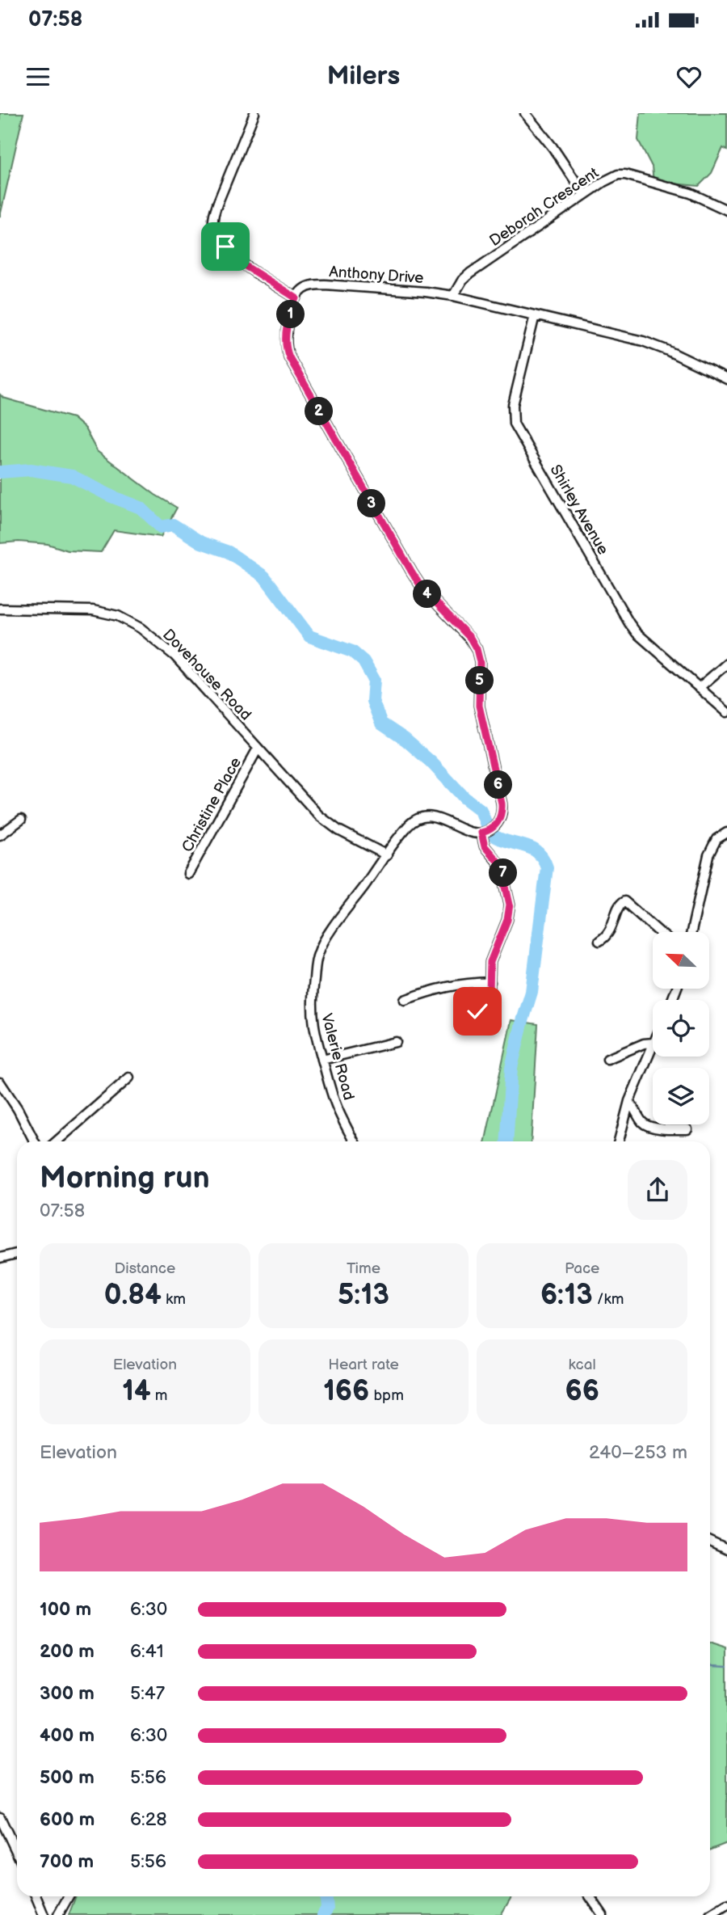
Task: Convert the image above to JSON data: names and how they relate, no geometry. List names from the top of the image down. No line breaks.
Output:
{"streets":{"street":["Deborah Crescent","Anthony Drive","Shirley Avenue","Dovehouse Road","Christine Place","Valerie Road"]},"crossings":[["Deborah Crescent","Anthony Drive"],["Anthony Drive","Shirley Avenue"],["Dovehouse Road","Christine Place"],["Dovehouse Road","Valerie Road"]],"north":"top left","page":{"status":"07:58","header":"Milers","pins":["1","2","3","4","5","6","7"],"heading":["Morning run","07:58"],"stats":[["Distance","0.84 km"],["Time","5:13"],["Pace","6:13 /km"],["Elevation","14 m"],["Heart rate","166 bpm"],["kcal","66"]],"chart":["Elevation","240–253 m"],"list":[{"name":"100 m","note":"6:30"},{"name":"200 m","note":"6:41"},{"name":"300 m","note":"5:47"},{"name":"400 m","note":"6:30"},{"name":"500 m","note":"5:56"},{"name":"600 m","note":"6:28"},{"name":"700 m","note":"5:56"}]}}
